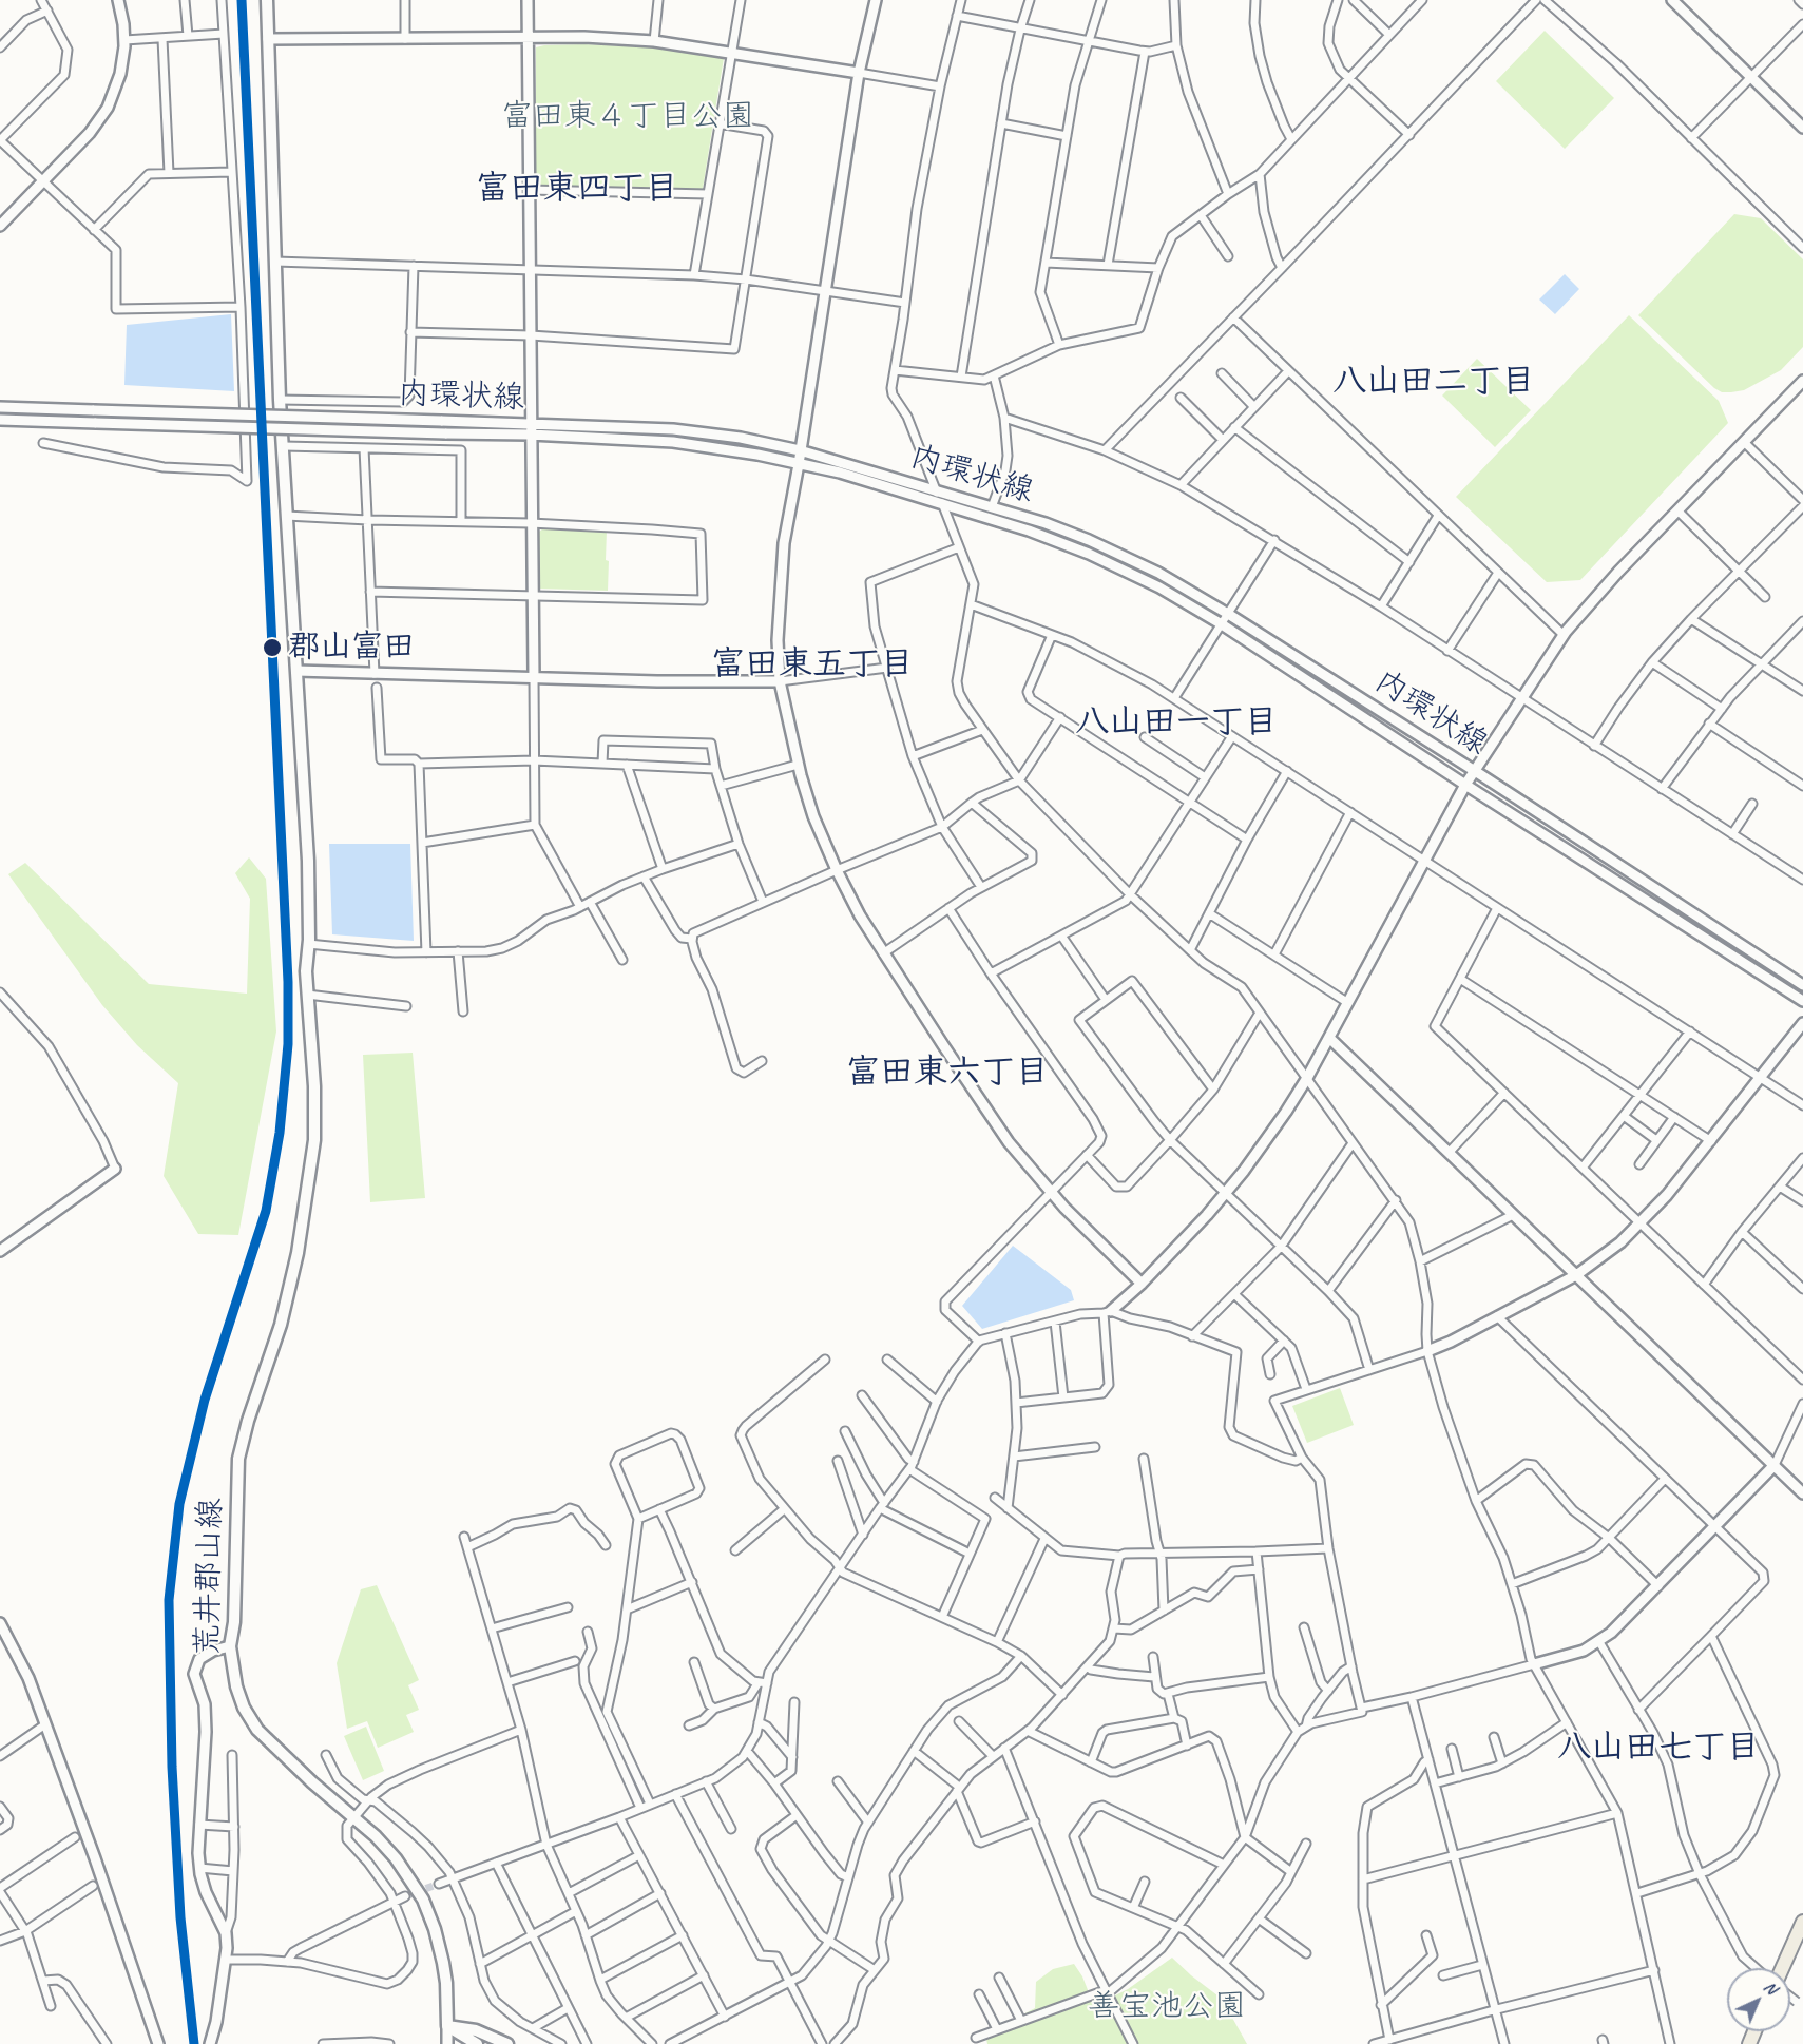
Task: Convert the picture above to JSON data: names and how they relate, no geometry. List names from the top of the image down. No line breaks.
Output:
{"streets":{"main road":["荒井郡山線"],"street":["内環状線"]},"districts":["富田東四丁目","八山田二丁目","富田東五丁目","八山田一丁目","富田東六丁目","八山田七丁目"],"parks":["富田東４丁目公園","善宝池公園"],"places":["郡山富田"],"north":"top right"}
